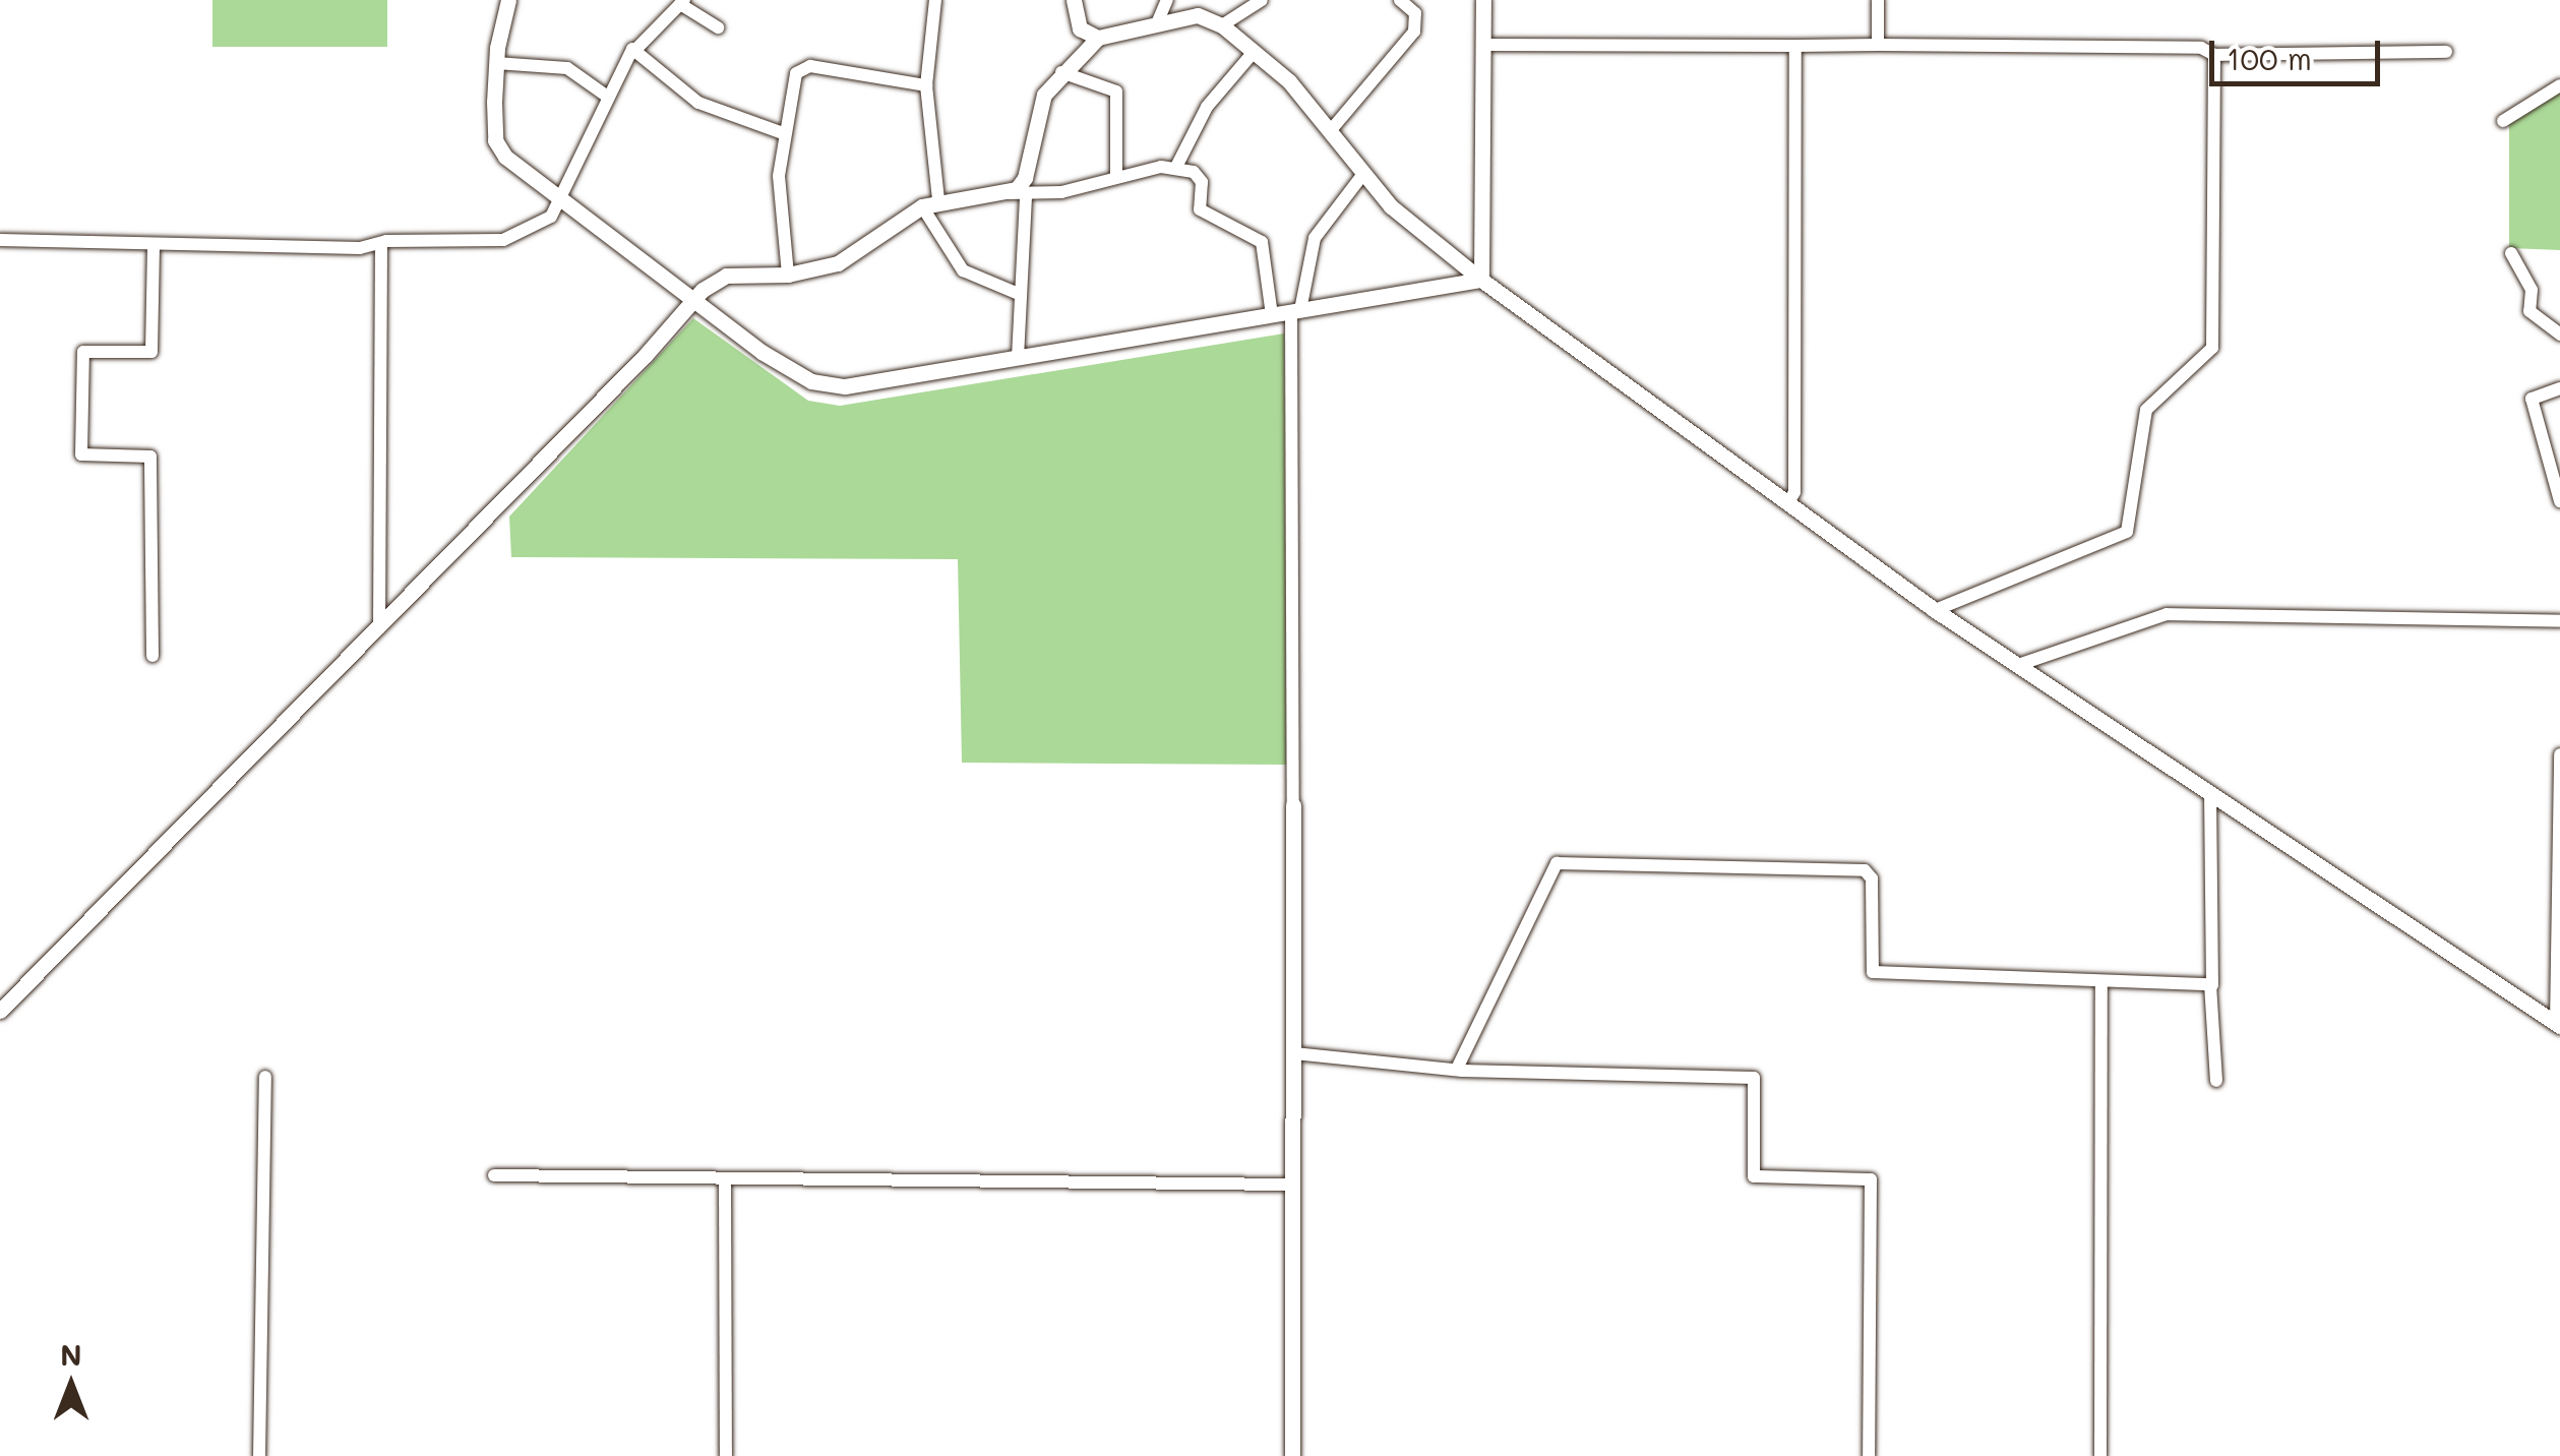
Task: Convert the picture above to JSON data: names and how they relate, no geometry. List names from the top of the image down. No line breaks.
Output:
{"scale_bar":"100 m","north":"top"}
